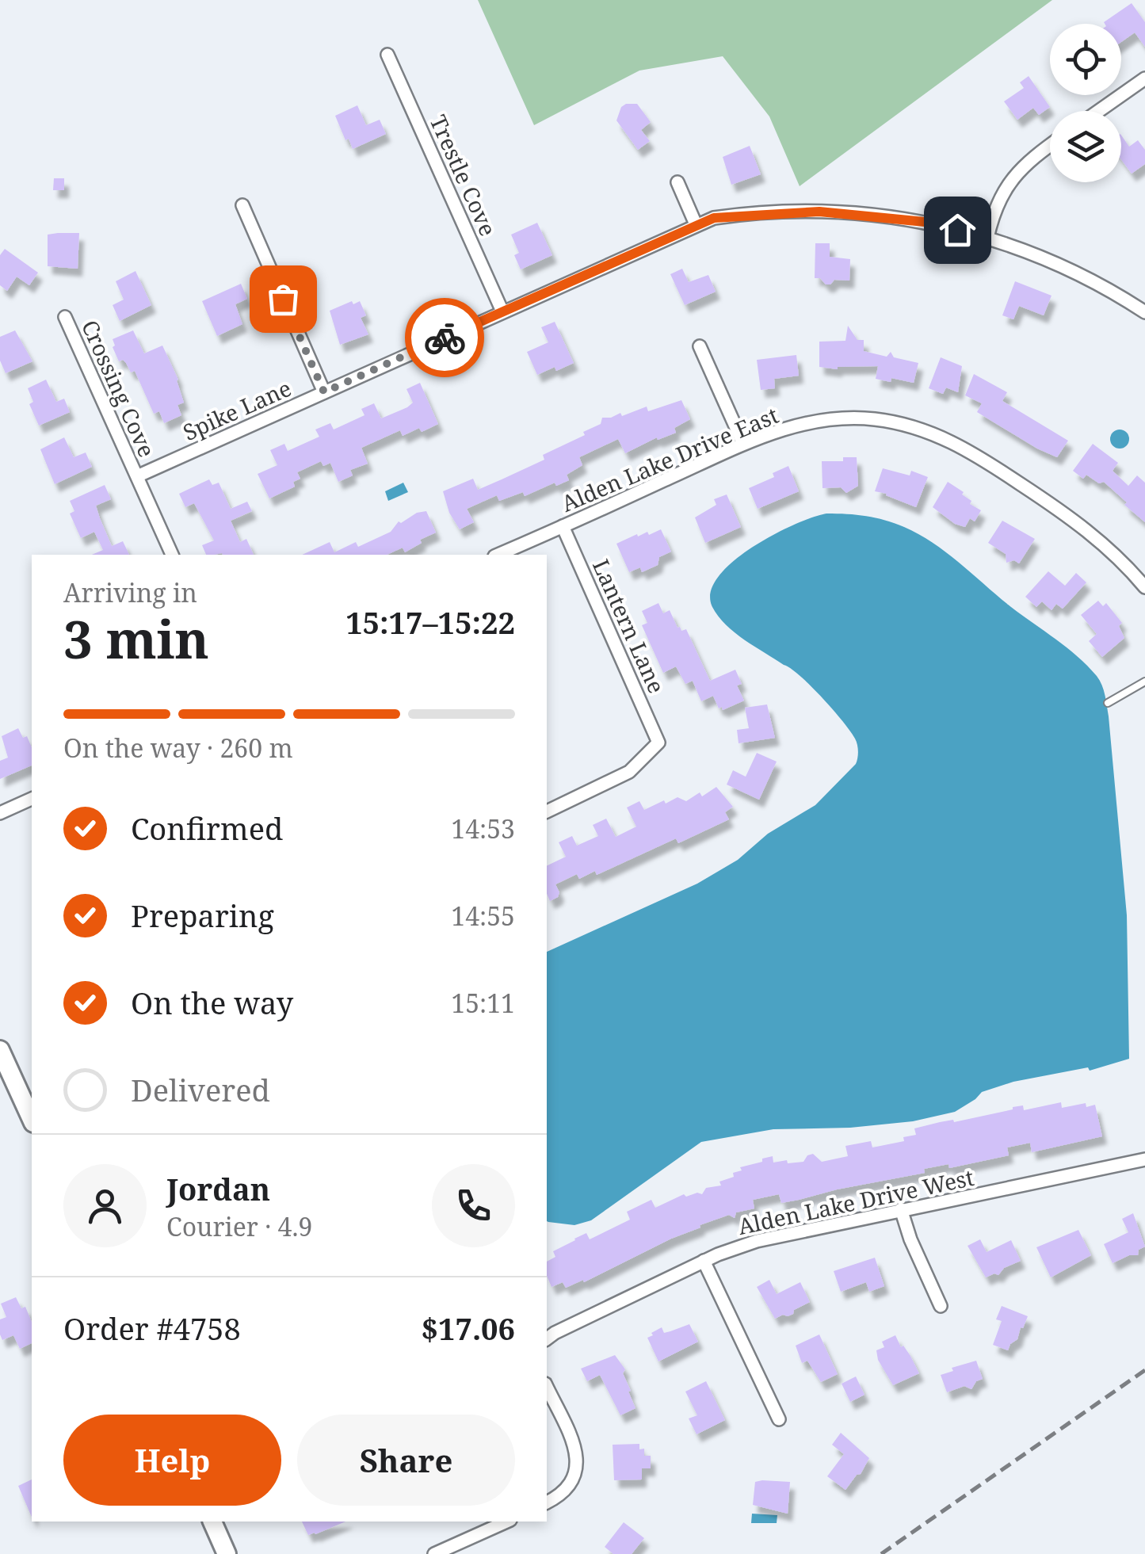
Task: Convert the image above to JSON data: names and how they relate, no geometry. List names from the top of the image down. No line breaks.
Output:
{"streets":{"street":["Trestle Cove","Crossing Cove","Spike Lane","Alden Lake Drive East","Lantern Lane","Alden Lake Drive West"]},"crossings":[["Trestle Cove","Spike Lane"],["Crossing Cove","Spike Lane"],["Alden Lake Drive East","Lantern Lane"]],"page":{"heading":["3 min","Arriving in","15:17–15:22"],"panel":["Jordan","Courier · 4.9","Order #4758","$17.06"],"bar":"On the way · 260 m","list":[["Confirmed","14:53"],["Preparing","14:55"],["On the way","15:11"],"Delivered"],"buttons":["Help","Share"]}}
